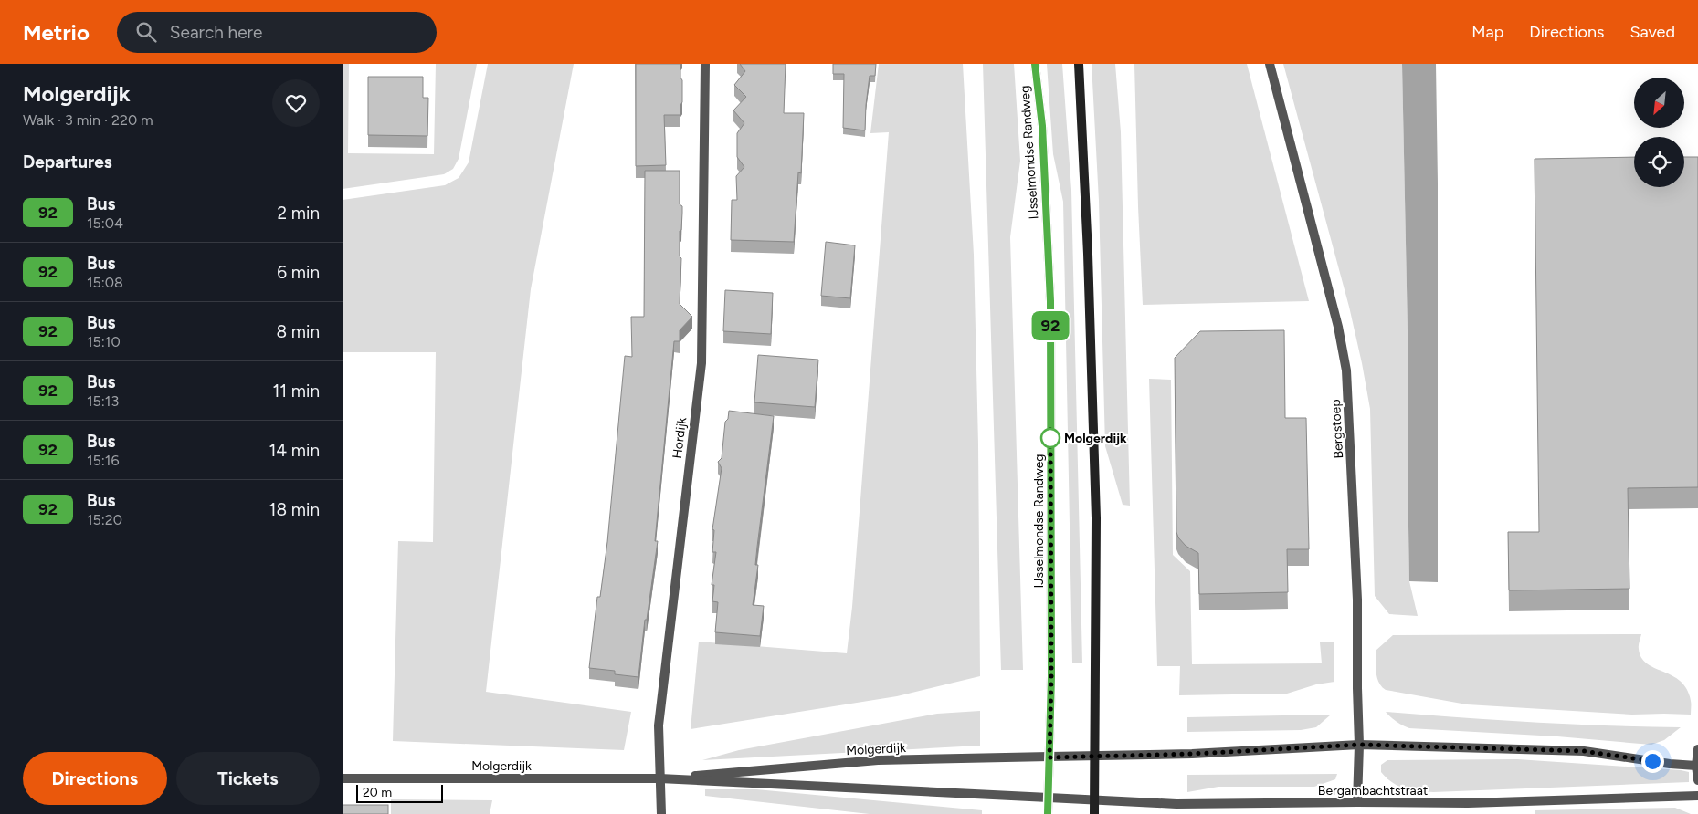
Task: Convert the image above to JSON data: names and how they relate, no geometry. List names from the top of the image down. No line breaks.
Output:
{"streets":{"main road":["IJsselmondse Randweg"],"street":["Bergstoep","Hordijk","Molgerdijk","Bergambachtstraat"]},"crossings":[["IJsselmondse Randweg","Molgerdijk"],["IJsselmondse Randweg","Bergambachtstraat"],["Bergstoep","Bergambachtstraat"],["Hordijk","Molgerdijk"],["Molgerdijk","Bergambachtstraat"]],"places":["Molgerdijk"],"lines":["bus line 92"],"scale_bar":"20 m","north":"bottom left","page":{"header":"Metrio","search":"Search here","nav":["Map","Directions","Saved"],"heading":[["Molgerdijk","Walk · 3 min · 220 m"],"Departures"],"on_map":"92","list":[{"mark":"92","name":"Bus","note":"15:04","value":"2 min"},{"mark":"92","name":"Bus","note":"15:08","value":"6 min"},{"mark":"92","name":"Bus","note":"15:10","value":"8 min"},{"mark":"92","name":"Bus","note":"15:13","value":"11 min"},{"mark":"92","name":"Bus","note":"15:16","value":"14 min"},{"mark":"92","name":"Bus","note":"15:20","value":"18 min"}],"buttons":["Directions","Tickets"],"scale":"20 m"}}
